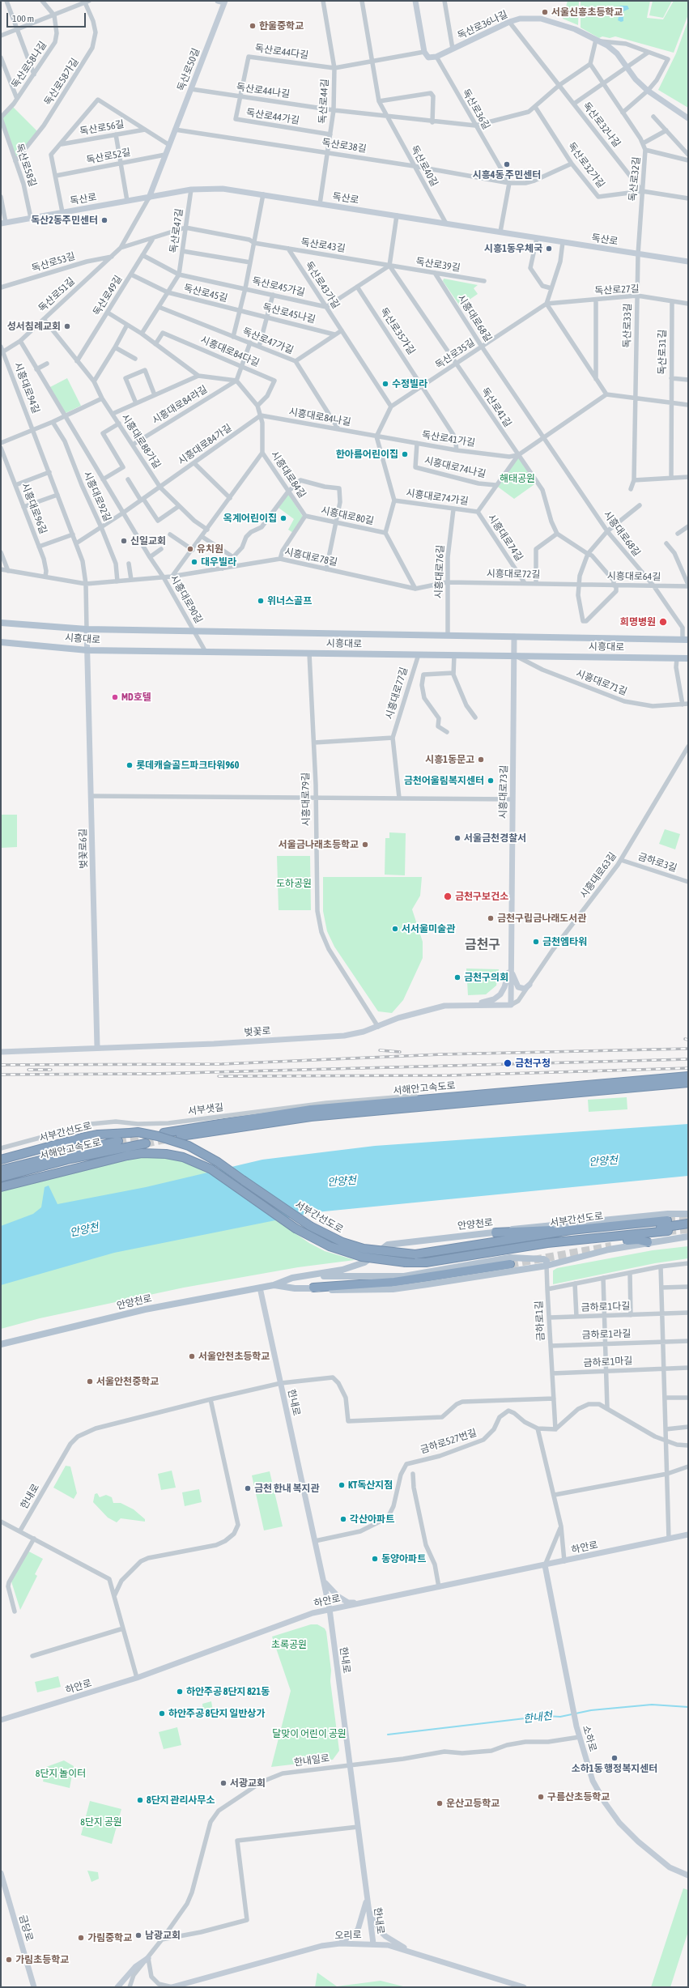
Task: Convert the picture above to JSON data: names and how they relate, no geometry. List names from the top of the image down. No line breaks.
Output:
{"streets":{"highway":["서해안고속도로","서부간선도로"],"main road":["시흥대로","안양천로"],"street":["독산로36나길","독산로44다길","독산로58나길","독산로50길","독산로58가길","독산로44나길","독산로44길","독산로36길","독산로44가길","독산로32나길","독산로56길","독산로38길","독산로52길","독산로58길","독산로32가길","독산로40길","독산로32길","독산로","독산로47길","독산로43길","독산로53길","독산로39길","독산로43가길","독산로45가길","독산로27길","독산로45길","독산로51길","독산로49길","독산로45나길","시흥대로68길","독산로33길","독산로35가길","독산로47가길","시흥대로84다길","독산로31길","독산로35길","시흥대로94길","시흥대로84라길","독산로41길","시흥대로84나길","독산로41가길","시흥대로88가길","시흥대로84가길","시흥대로74나길","시흥대로84길","시흥대로92길","시흥대로74가길","시흥대로96길","시흥대로80길","시흥대로74길","시흥대로78길","시흥대로76길","시흥대로72길","시흥대로64길","시흥대로90길","시흥대로71길","시흥대로77길","시흥대로73길","시흥대로79길","벚꽃로6길","금하로3길","시흥대로63길","벚꽃로","서부샛길","금하로1다길","금하로1길","금하로1라길","금하로1마길","한내로","금하로527번길","하안로","소하로","한내일로","금당로","오리로"]},"crossings":[["독산로36나길","독산로36길"],["독산로36나길","독산로32나길"],["독산로44다길","독산로44나길"],["독산로44다길","독산로44길"],["독산로44다길","독산로44가길"],["독산로58나길","독산로58길"],["독산로50길","독산로44나길"],["독산로50길","독산로38길"],["독산로50길","독산로52길"],["독산로50길","독산로"],["독산로50길","독산로51길"],["독산로58가길","독산로58길"],["독산로44나길","독산로44길"],["독산로44나길","독산로44가길"],["독산로44길","독산로44가길"],["독산로44길","독산로38길"],["독산로44길","독산로"],["독산로36길","독산로38길"],["독산로32나길","독산로32가길"],["독산로32나길","독산로32길"],["독산로56길","독산로52길"],["독산로56길","독산로"],["독산로38길","독산로40길"],["독산로58길","독산로"],["독산로32가길","독산로32길"],["독산로40길","독산로"],["독산로32길","독산로"],["독산로32길","독산로33길"],["독산로","독산로47길"],["독산로","독산로45길"],["독산로","독산로51길"],["독산로","독산로33길"],["독산로47길","독산로45길"],["독산로47길","독산로49길"],["독산로47길","독산로47가길"],["독산로43길","독산로39길"],["독산로43길","독산로43가길"],["독산로43길","독산로45길"],["독산로43길","독산로41길"],["독산로53길","독산로51길"],["독산로39길","시흥대로68길"],["독산로39길","독산로41길"],["독산로43가길","독산로45가길"],["독산로43가길","독산로35길"],["독산로45가길","독산로45길"],["독산로27길","독산로33길"],["독산로27길","독산로31길"],["독산로27길","독산로35길"],["독산로45길","독산로45나길"],["독산로45길","독산로47가길"],["독산로51길","시흥대로94길"],["독산로51길","시흥대로88가길"],["독산로51길","시흥대로90길"],["독산로49길","시흥대로88가길"],["시흥대로68길","독산로35길"],["시흥대로68길","시흥대로64길"],["시흥대로68길","시흥대로"],["독산로35가길","독산로35길"],["독산로47가길","시흥대로84나길"],["시흥대로84다길","시흥대로84길"],["독산로35길","독산로41길"],["독산로35길","시흥대로84나길"],["독산로35길","독산로41가길"],["시흥대로94길","시흥대로"],["시흥대로94길","벚꽃로6길"],["시흥대로84라길","시흥대로88가길"],["시흥대로84라길","시흥대로84길"],["독산로41길","독산로41가길"],["독산로41길","시흥대로74길"],["시흥대로84나길","독산로41가길"],["시흥대로84나길","시흥대로84가길"],["시흥대로84나길","시흥대로84길"],["독산로41가길","시흥대로74나길"],["독산로41가길","시흥대로74길"],["시흥대로88가길","시흥대로84가길"],["시흥대로84가길","시흥대로84길"],["시흥대로74나길","시흥대로74길"],["시흥대로84길","시흥대로80길"],["시흥대로74가길","시흥대로80길"],["시흥대로74가길","시흥대로74길"],["시흥대로74가길","시흥대로76길"],["시흥대로80길","시흥대로78길"],["시흥대로74길","시흥대로72길"],["시흥대로78길","시흥대로76길"],["시흥대로78길","시흥대로72길"],["시흥대로76길","시흥대로72길"],["시흥대로76길","시흥대로"],["시흥대로72길","시흥대로64길"],["시흥대로90길","시흥대로"],["시흥대로","시흥대로71길"],["시흥대로","시흥대로77길"],["시흥대로","시흥대로73길"],["시흥대로","시흥대로79길"],["시흥대로","벚꽃로6길"],["시흥대로71길","시흥대로73길"],["시흥대로73길","시흥대로63길"],["시흥대로73길","벚꽃로"],["시흥대로79길","벚꽃로"],["벚꽃로6길","벚꽃로"],["금하로3길","시흥대로63길"],["시흥대로63길","벚꽃로"],["안양천로","한내로"],["금하로1다길","금하로1길"],["금하로1길","금하로1라길"],["금하로1길","금하로1마길"],["금하로1길","금하로527번길"],["한내로","금하로527번길"],["한내로","하안로"],["한내로","한내일로"],["한내로","오리로"],["하안로","소하로"],["소하로","한내일로"]],"districts":["금천구"],"water":["안양천","한내천"],"parks":["해태공원","도하공원","초록공원","달맞이 어린이 공원","8단지 놀이터","8단지 공원"],"places":["서울신흥초등학교","한울중학교","시흥4동 주민센터","독산2동주민센터","시흥1동우체국","성서침례교회","수정빌라","한아름어린이집","옥계어린이집","신일교회","유치원","대우빌라","위너스골프","희명병원","MD호텔","시흥1동문고","롯데캐슬골드파크타워960","금천어울림복지센터","서울금천경찰서","서울금나래초등학교","금천구보건소","금천구립금나래도서관","서서울미술관","금천엠타워","금천구의회","금천구청","서울안천초등학교","서울안천중학교","KT독산지점","금천 한내 복지관","각산아파트","동양아파트","하안주공 8단지 821동","하안주공 8단지 일반상가","소하1동 행정복지센터","서광교회","구름산초등학교","8단지 관리사무소","운산고등학교","남광교회","가림중학교","가림초등학교"],"scale_bar":"100 m"}
